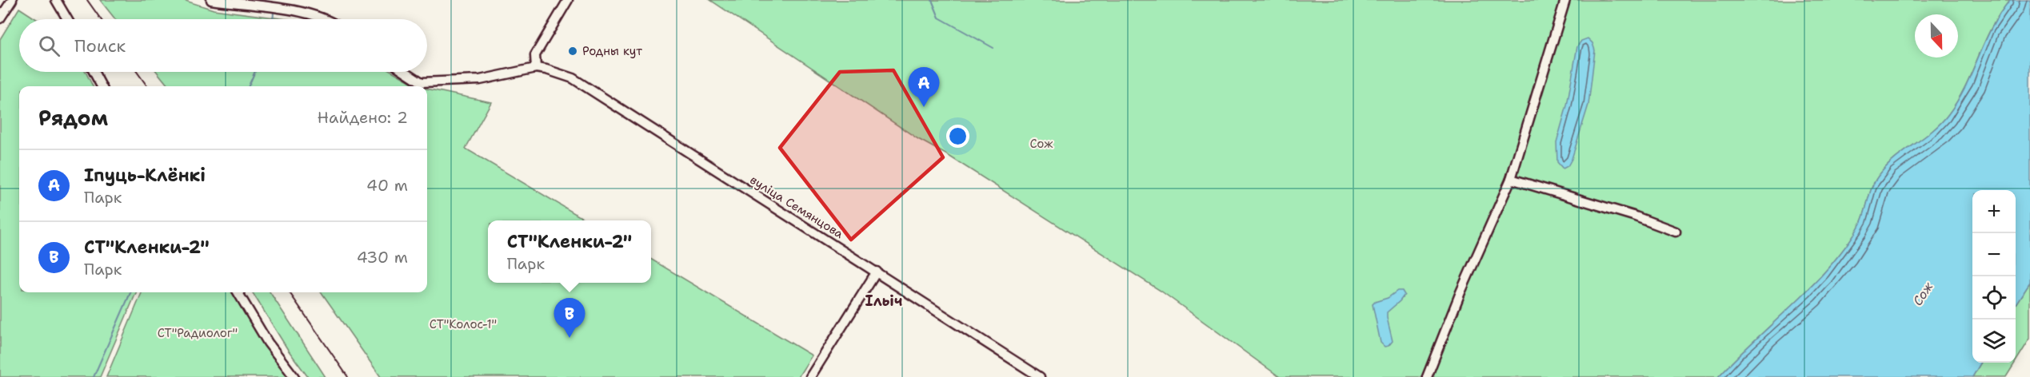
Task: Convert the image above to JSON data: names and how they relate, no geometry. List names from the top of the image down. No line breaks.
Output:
{"streets":{"street":["вуліца Семянцова"]},"districts":["Ільіч"],"water":["Сож"],"parks":["Сож","СТ\"Колос-1\"","СТ\"Радиолог\""],"places":["Родны кут"],"north":"bottom","page":{"search":"Поиск","pins":["A","B"],"heading":["Рядом","Найдено: 2"],"list":[{"mark":"A","name":"Іпуць-Клёнкі","note":"Парк","value":"40 m"},{"mark":"B","name":"СТ\"Кленки-2\"","note":"Парк","value":"430 m"}],"map_buttons":["+","−"],"popup":["СТ\"Кленки-2\"","Парк"]}}
